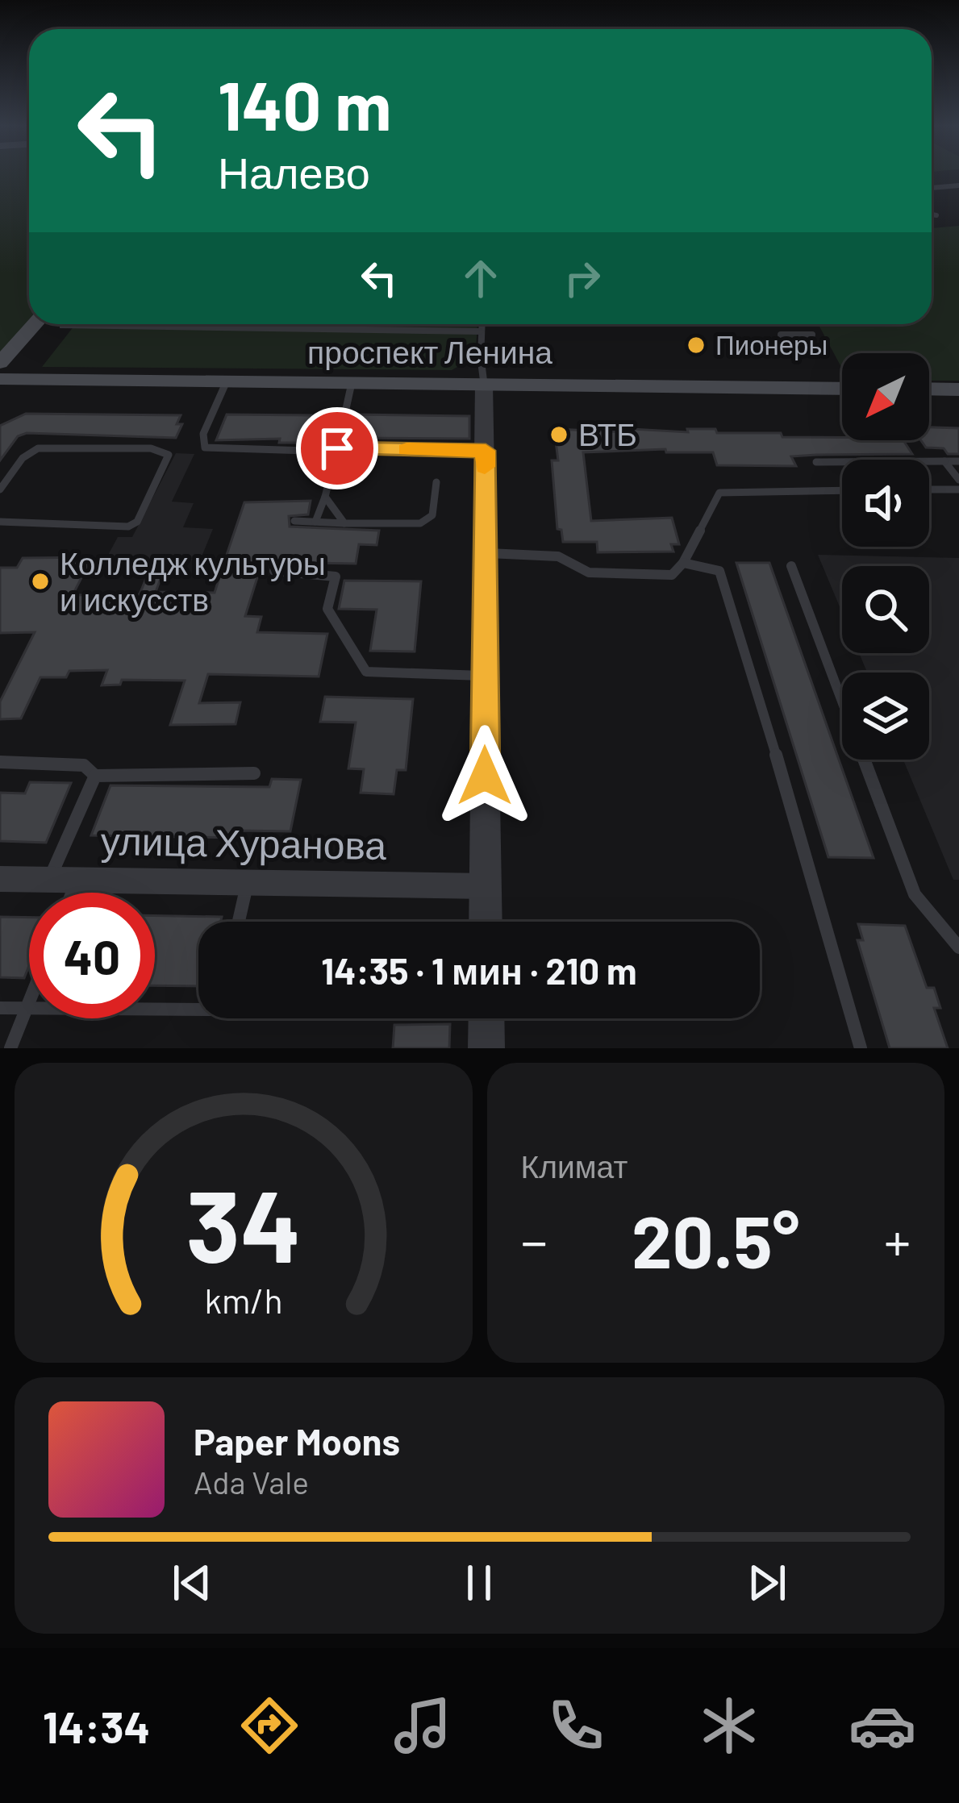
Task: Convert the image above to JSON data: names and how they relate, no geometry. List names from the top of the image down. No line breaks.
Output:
{"streets":{"main road":["проспект Ленина"],"street":["улица Хуранова"]},"places":["Пионеры","ВТБ","Колледж культуры и искусств"],"north":"bottom left","page":{"turn":["140 m","Налево"],"limit":"40","trip":"14:35 · 1 мин · 210 m","tile":"Климат","heat":["−","20.5°","+"],"song":["Paper Moons","Ada Vale"],"tabs":"14:34","gauge":["34","km/h"]}}
